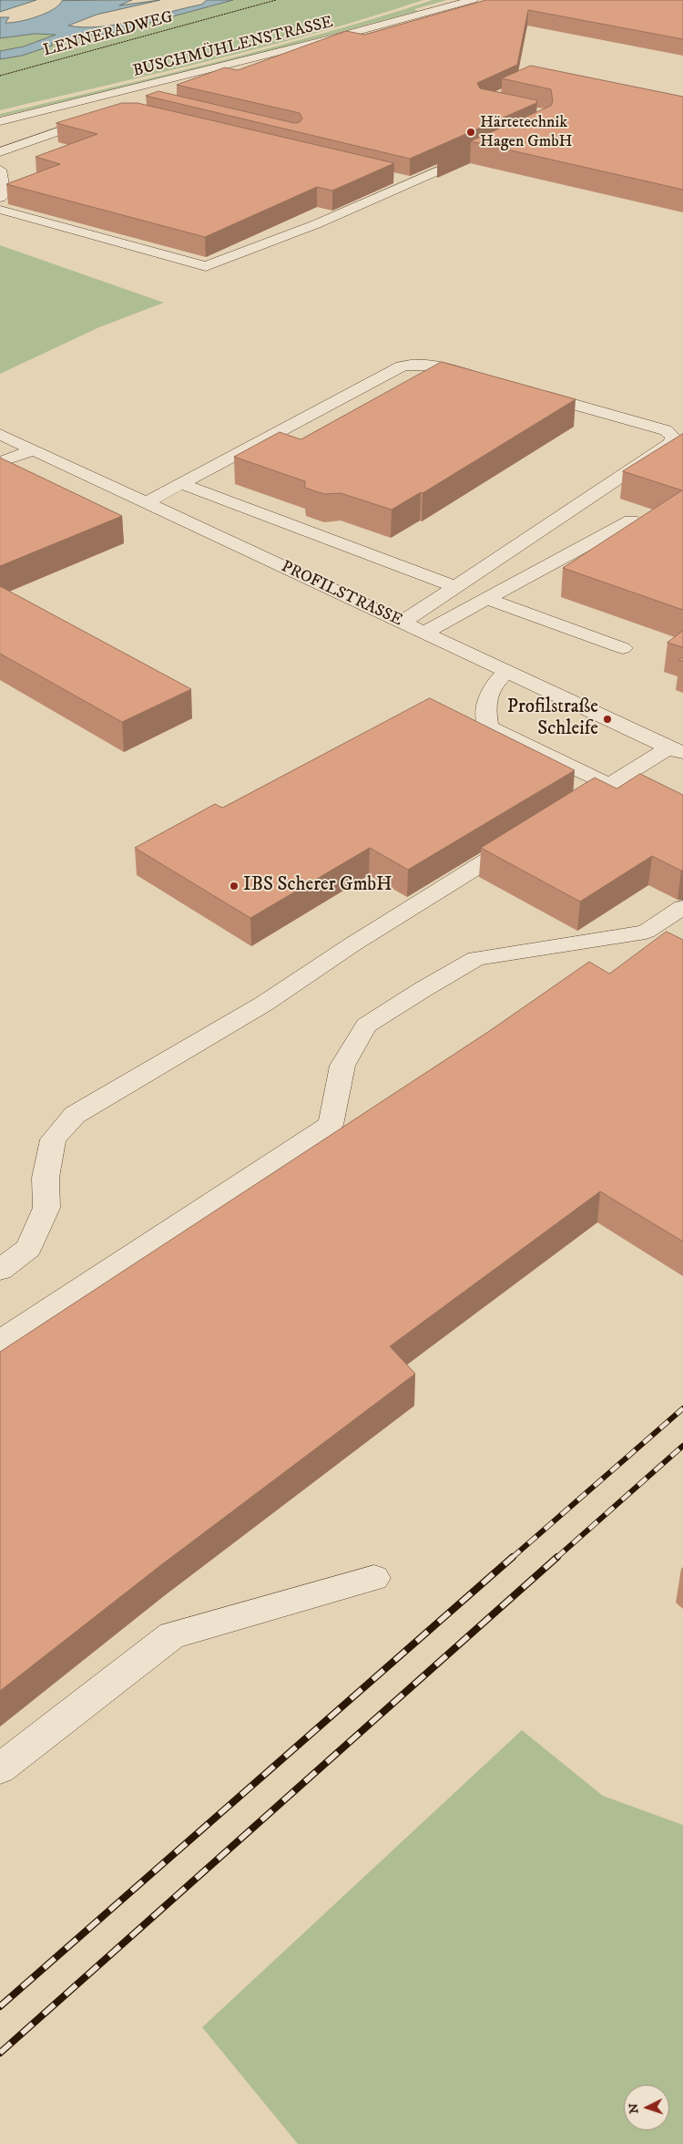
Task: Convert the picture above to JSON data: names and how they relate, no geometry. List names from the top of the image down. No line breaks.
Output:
{"streets":{"street":["BUSCHMÜHLENSTRASSE","PROFILSTRASSE"],"path":["LENNERADWEG"]},"places":["Härtetechnik Hagen GmbH","Profilstraße Schleife","IBS Scherer GmbH"],"north":"left"}
